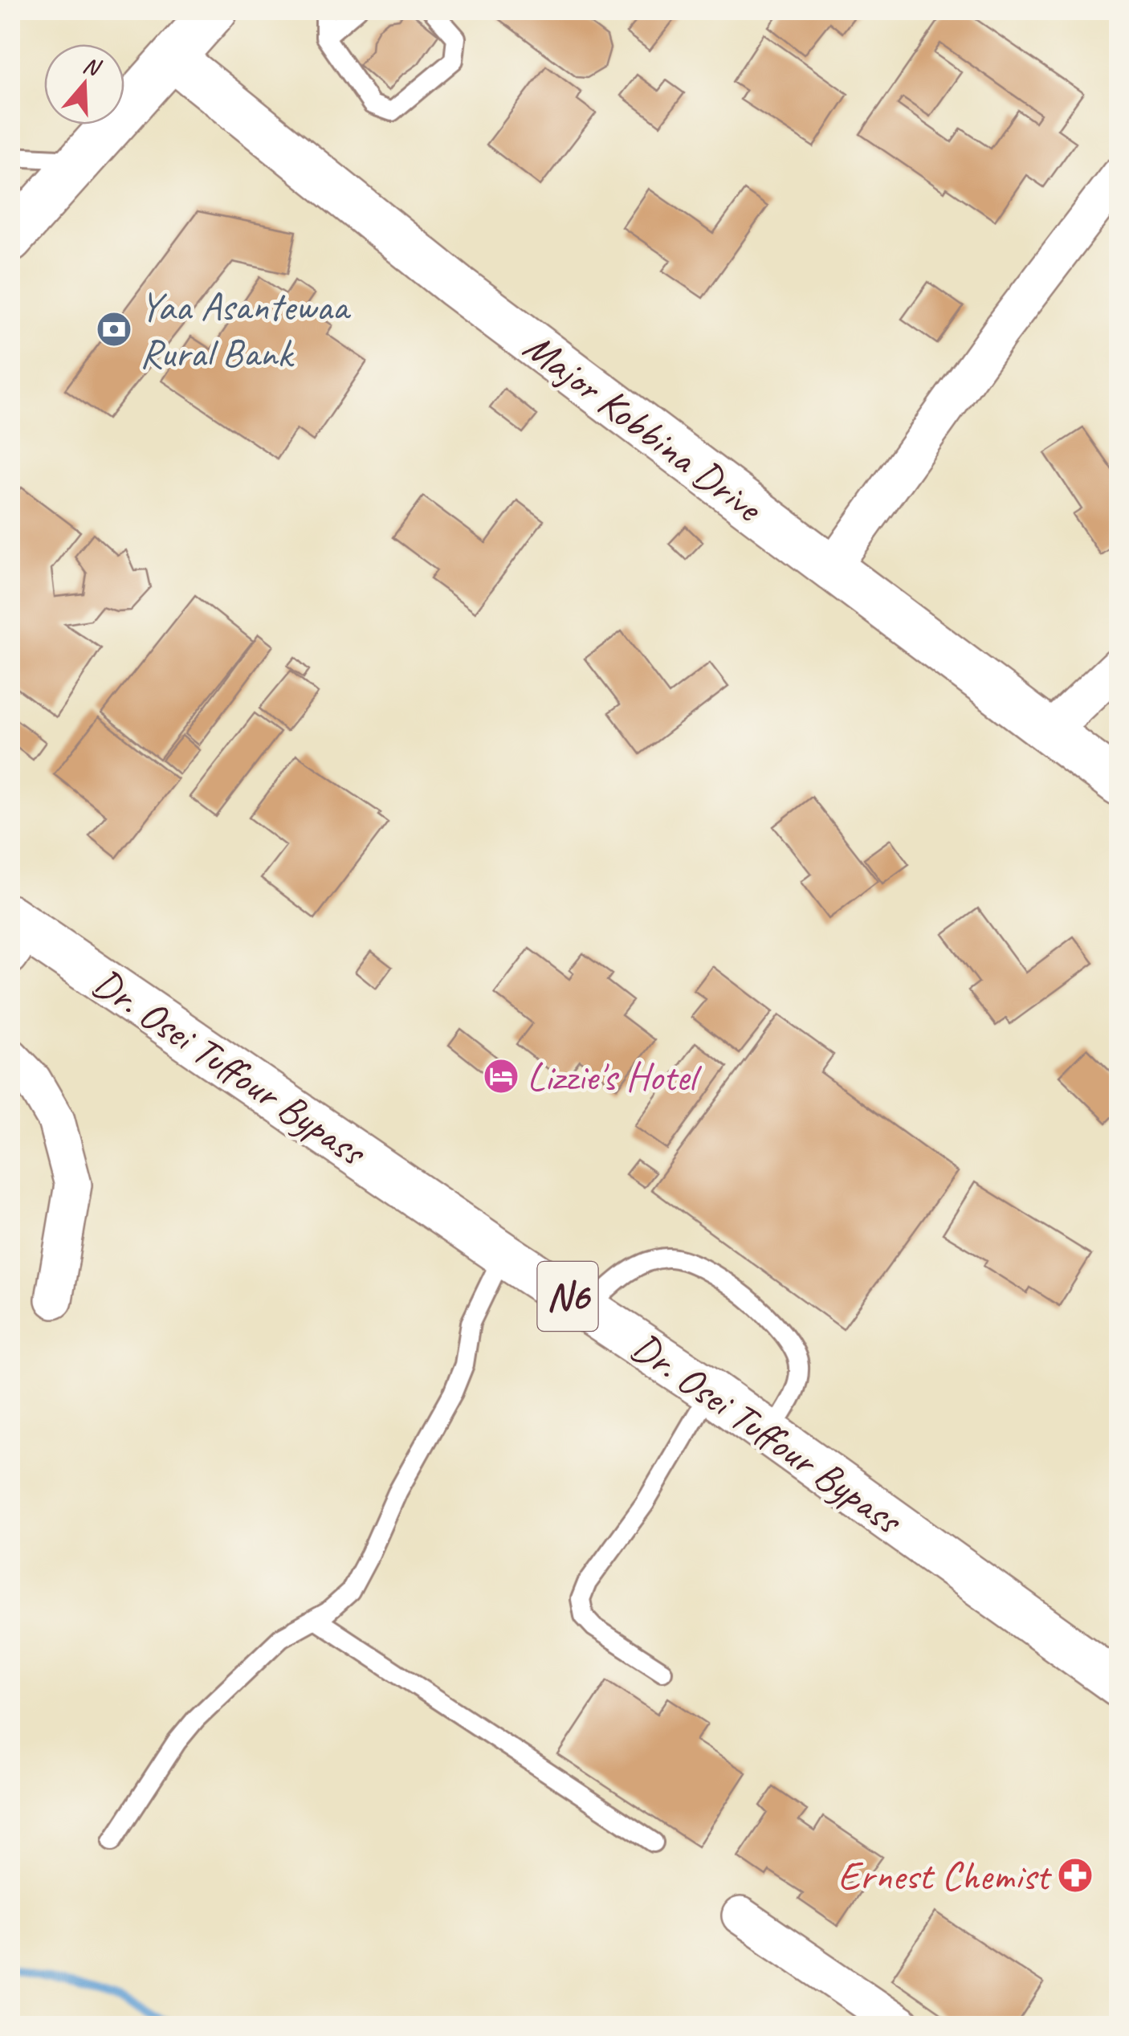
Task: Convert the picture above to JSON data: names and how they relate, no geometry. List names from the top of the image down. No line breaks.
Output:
{"streets":{"main road":["Major Kobbina Drive","Dr. Osei Tuffour Bypass","N6"]},"places":{"bank":["Yaa Asantewaa Rural Bank"],"hotel":["Lizzie's Hotel"],"pharmacy":["Ernest Chemist"]},"north":"top"}
